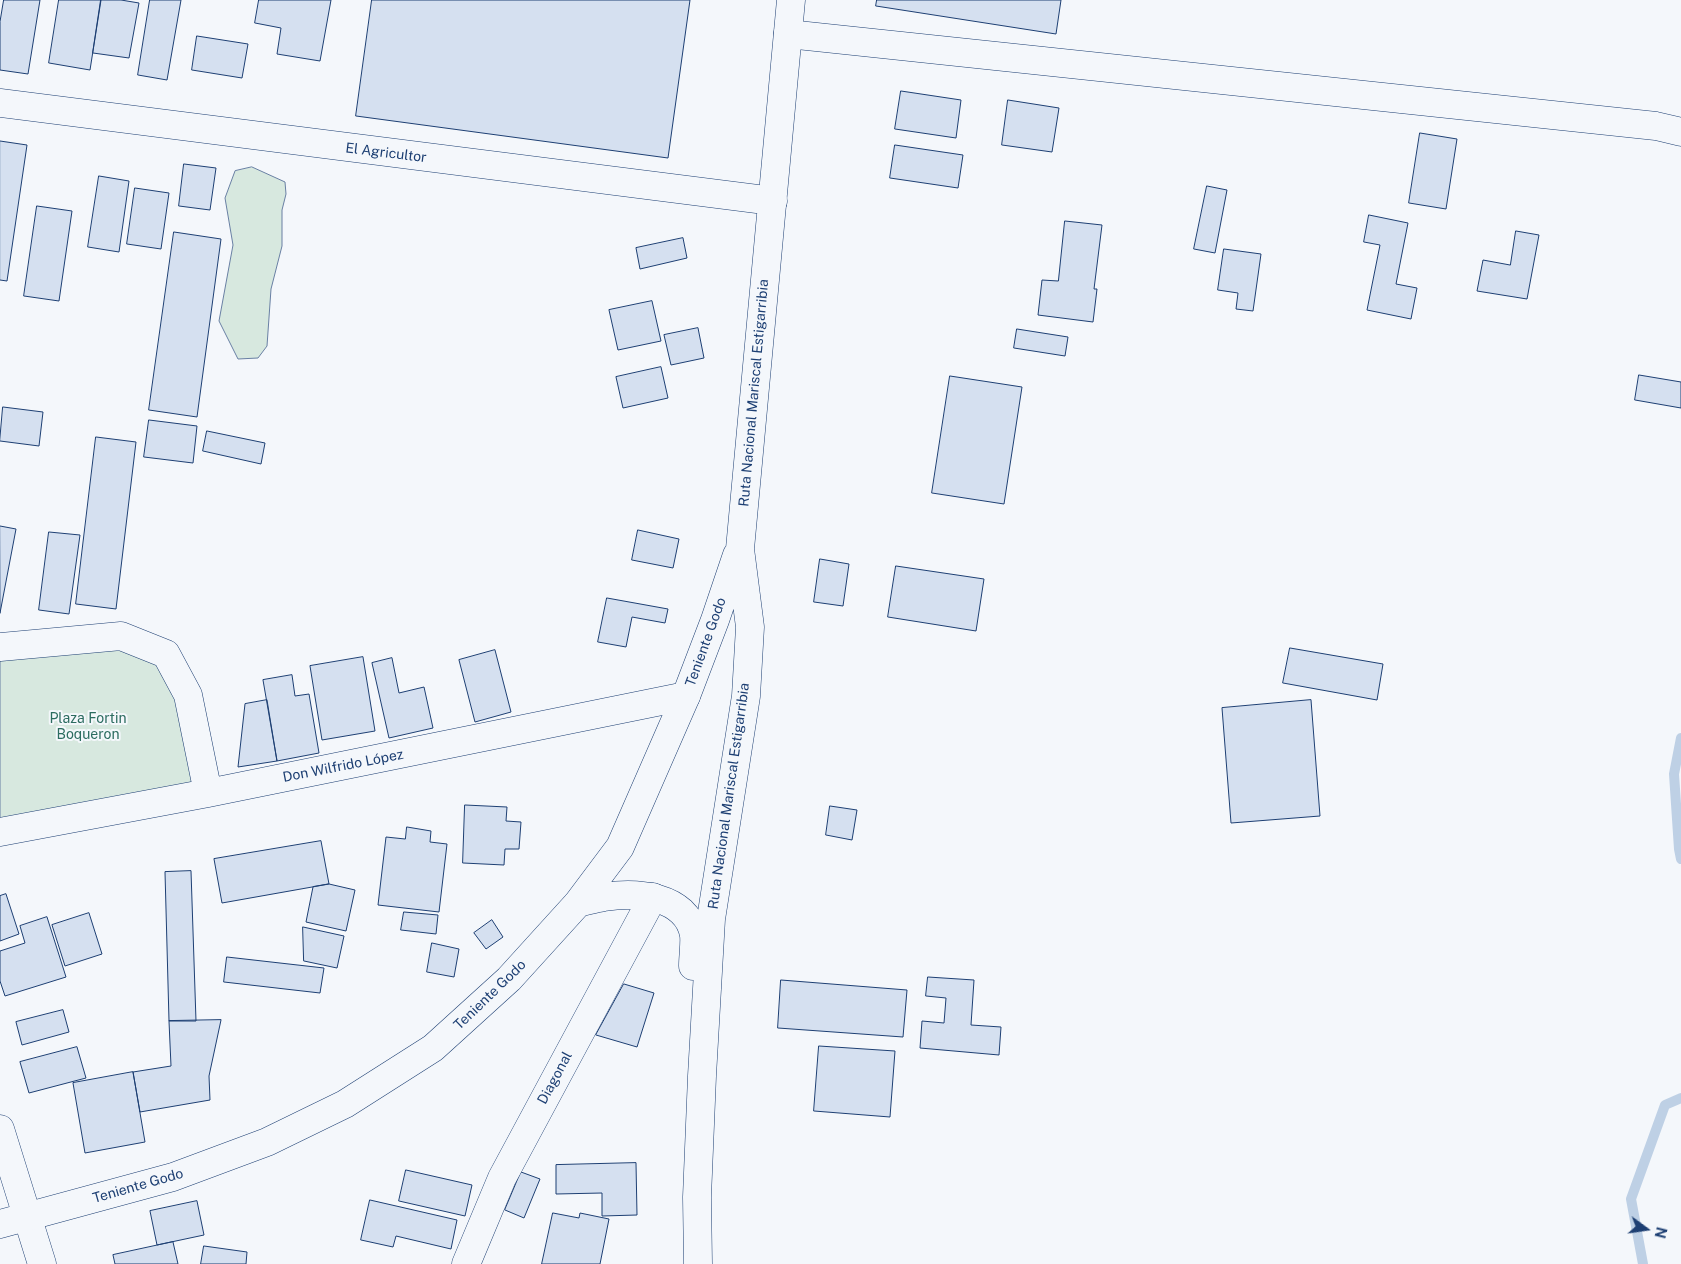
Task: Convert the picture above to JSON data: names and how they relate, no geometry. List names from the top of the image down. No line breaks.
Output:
{"streets":{"street":["El Agricultor","Ruta Nacional Mariscal Estigarribia","Teniente Godo","Don Wilfrido López","Diagonal"]},"crossings":[["El Agricultor","Ruta Nacional Mariscal Estigarribia"],["Ruta Nacional Mariscal Estigarribia","Teniente Godo"],["Teniente Godo","Don Wilfrido López"]],"parks":["Plaza Fortin Boqueron"],"north":"right"}
